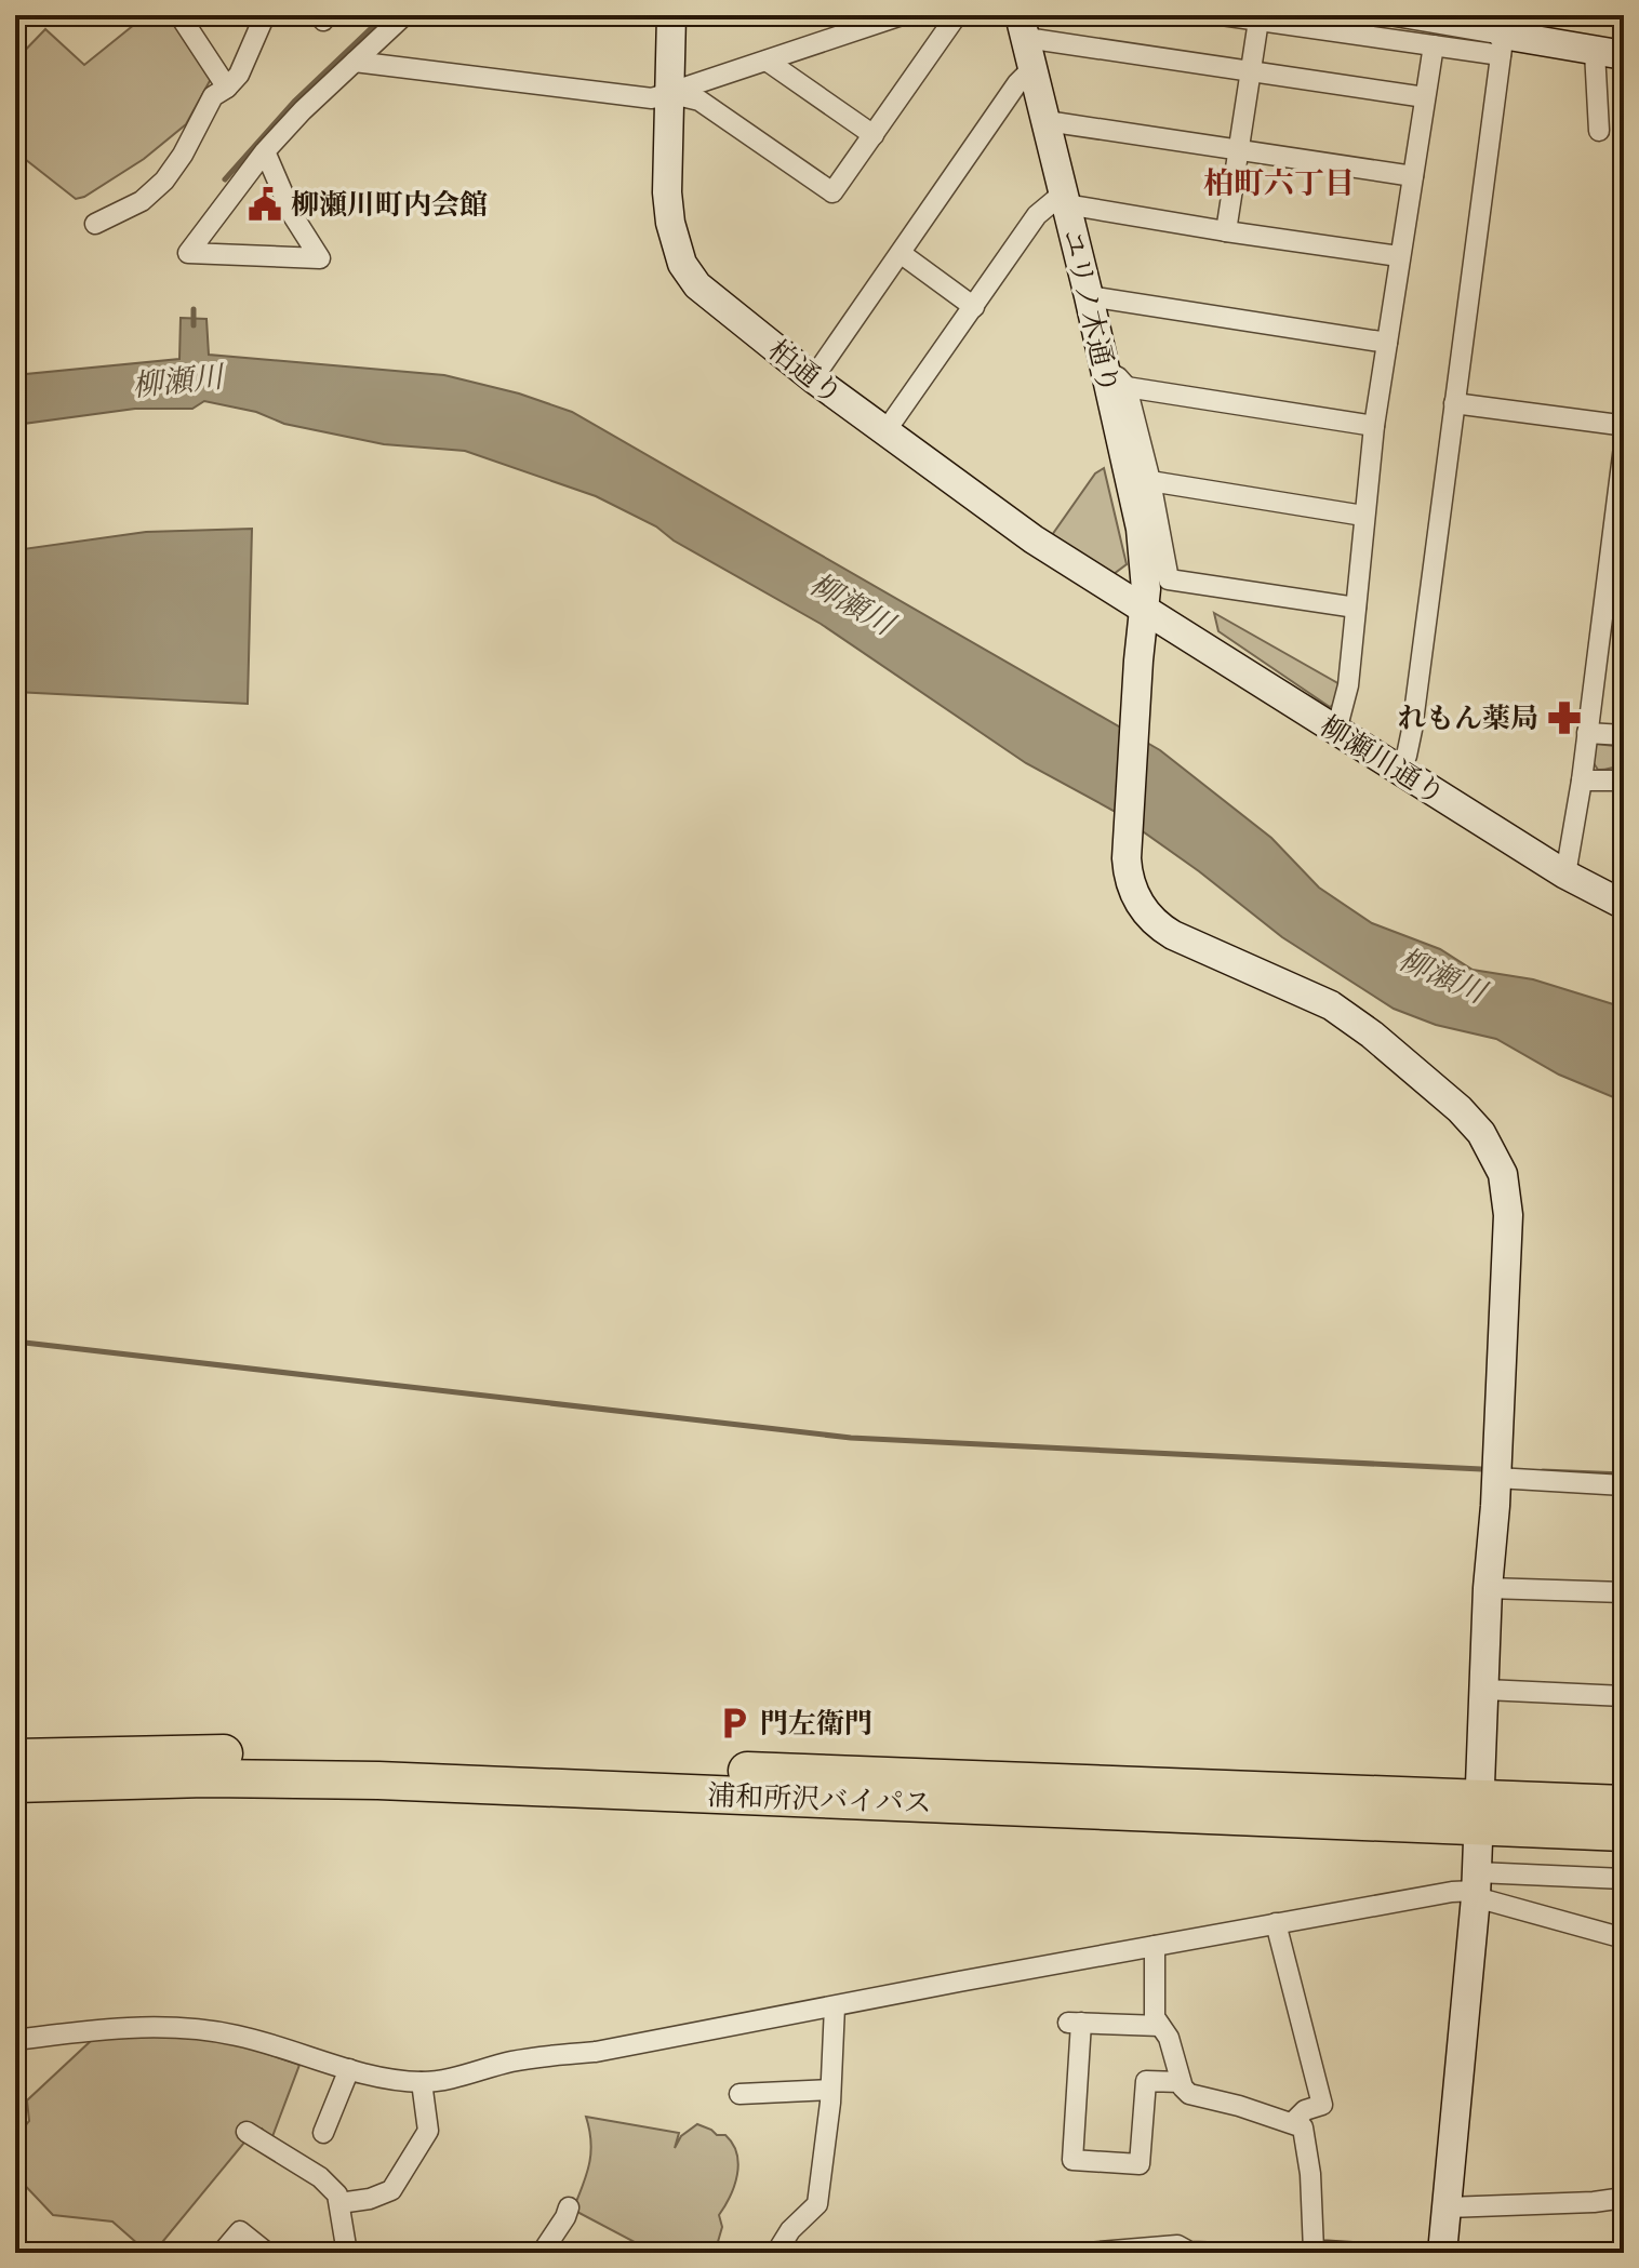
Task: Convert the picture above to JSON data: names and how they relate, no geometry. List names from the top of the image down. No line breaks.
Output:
{"streets":{"highway":["浦和所沢バイパス"],"street":["ユリノ木通り","柏通り","柳瀬川通り"]},"crossings":[["ユリノ木通り","柏通り"],["ユリノ木通り","柳瀬川通り"],["ユリノ木通り","浦和所沢バイパス"],["柏通り","柳瀬川通り"]],"districts":["柏町六丁目"],"water":["柳瀬川"],"places":{"public building":["柳瀬川町内会館"],"pharmacy":["れもん薬局"],"parking":["門左衛門"]}}
